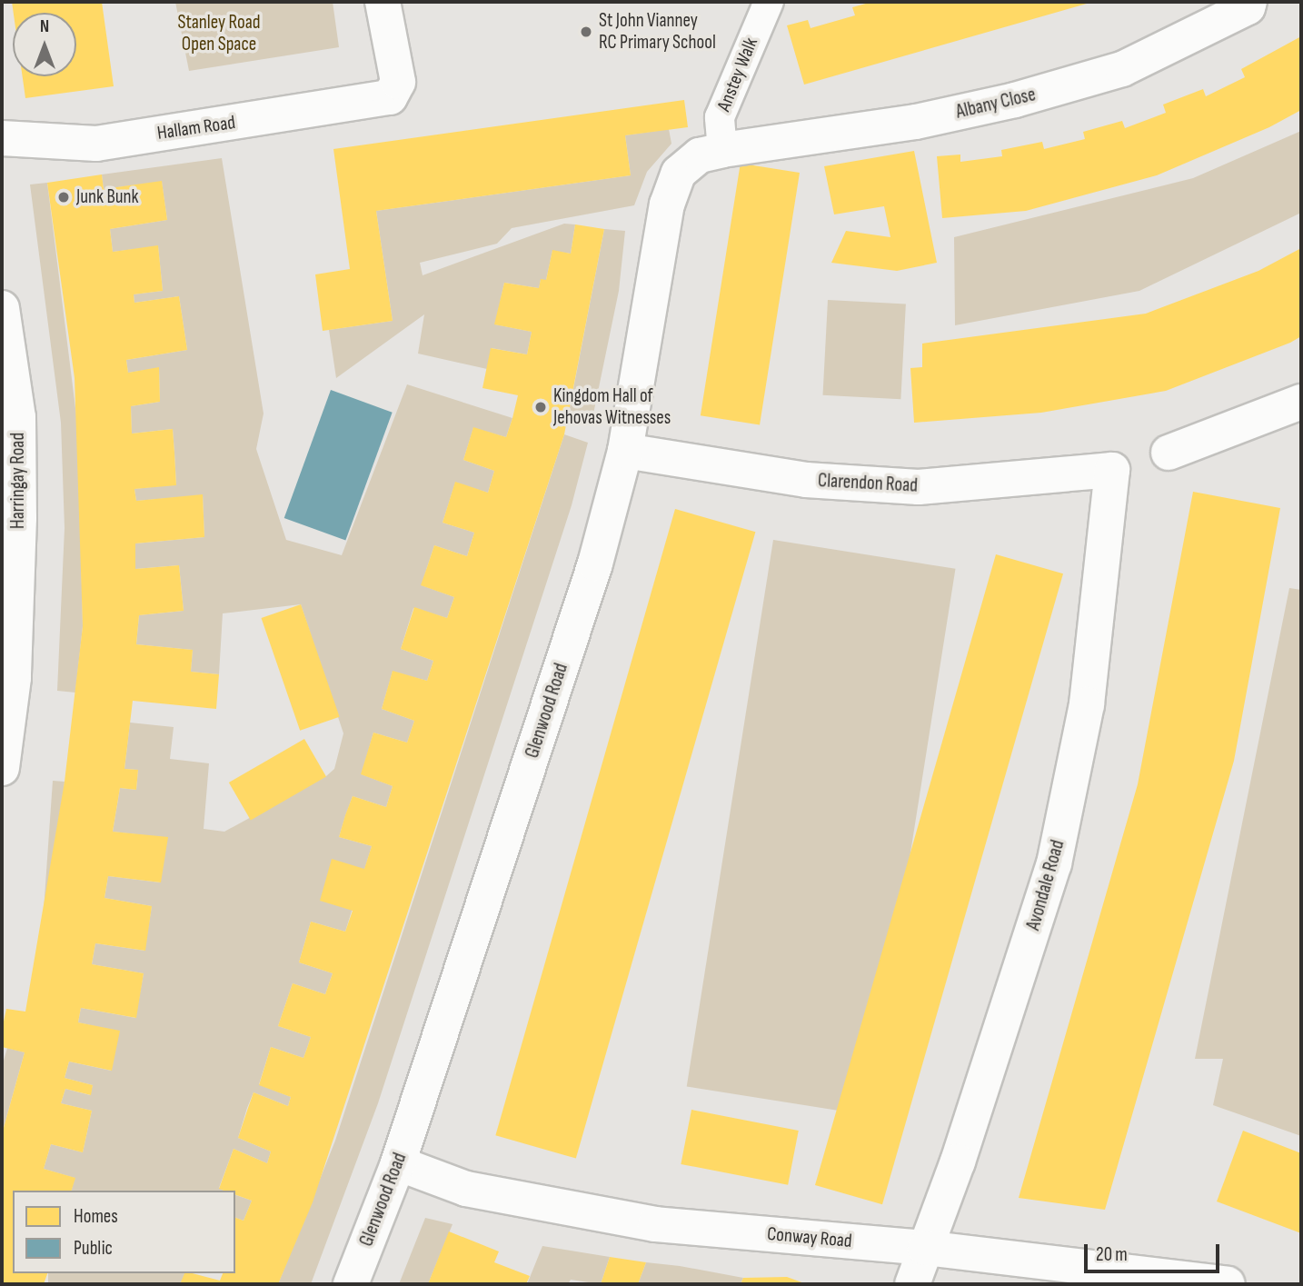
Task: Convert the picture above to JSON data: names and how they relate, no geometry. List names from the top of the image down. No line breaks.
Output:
{"streets":{"street":["Anstey Walk","Albany Close","Hallam Road","Harringay Road","Clarendon Road","Glenwood Road","Avondale Road","Conway Road"]},"crossings":[["Anstey Walk","Albany Close"],["Anstey Walk","Glenwood Road"],["Albany Close","Glenwood Road"],["Clarendon Road","Glenwood Road"],["Clarendon Road","Avondale Road"],["Glenwood Road","Conway Road"],["Avondale Road","Conway Road"]],"parks":["Stanley Road Open Space"],"places":["St John Vianney RC Primary School","Junk Bunk","Kingdom Hall of Jehovas Witnesses"],"legend":["Homes","Public"],"scale_bar":"20 m","north":"top"}
